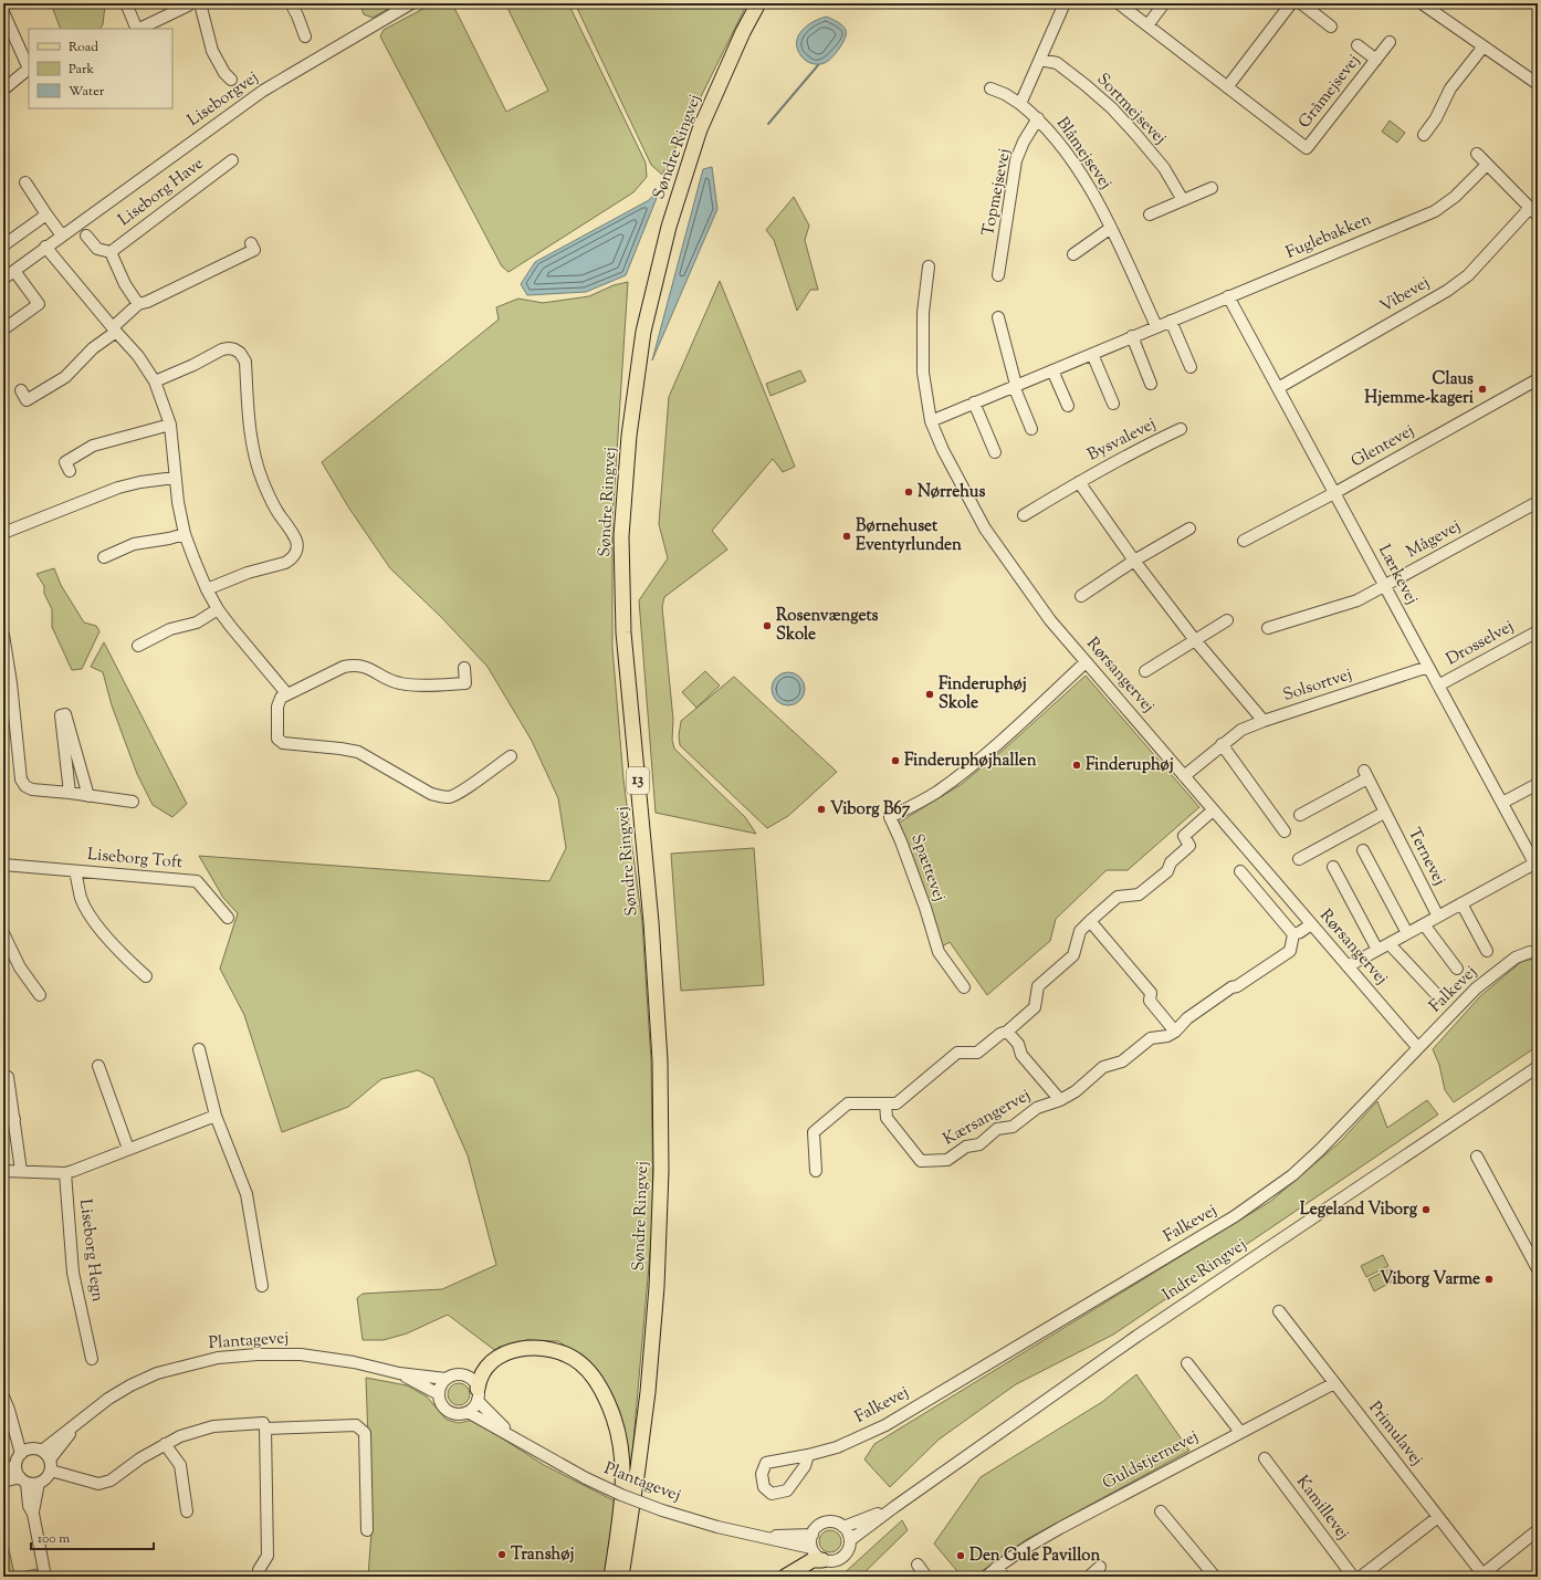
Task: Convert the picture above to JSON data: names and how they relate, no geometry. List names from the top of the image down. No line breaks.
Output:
{"streets":{"main road":["Søndre Ringvej","13"],"street":["Gråmejsevej","Liseborgvej","Sortmejsevej","Blåmejsevej","Liseborg Have","Topmejsevej","Fuglebakken","Vibevej","Bysvalevej","Glentevej","Mågevej","Lærkevej","Drosselvej","Rørsangervej","Solsortvej","Ternevej","Liseborg Toft","Spættevej","Falkevej","Kærsangervej","Liseborg Hegn","Indre Ringvej","Plantagevej","Primulavej","Guldstjernevej","Kamillevej"]},"crossings":[["Blåmejsevej","Topmejsevej"],["Blåmejsevej","Fuglebakken"],["Fuglebakken","Lærkevej"],["Fuglebakken","Rørsangervej"],["Vibevej","Lærkevej"],["Bysvalevej","Solsortvej"],["Glentevej","Lærkevej"],["Mågevej","Lærkevej"],["Lærkevej","Drosselvej"],["Lærkevej","Solsortvej"],["Rørsangervej","Solsortvej"],["Rørsangervej","Spættevej"],["Rørsangervej","Falkevej"],["Indre Ringvej","Plantagevej"],["Primulavej","Guldstjernevej"]],"places":["Claus Hjemme-kageri","Nørrehus","Børnehuset Eventyrlunden","Rosenvængets Skole","Finderuphøj Skole","Finderuphøjhallen","Finderuphøj","Viborg B67","Legeland Viborg","Viborg Varme","Transhøj","Den Gule Pavillon"],"legend":["Road","Park","Water"],"scale_bar":"100 m"}
